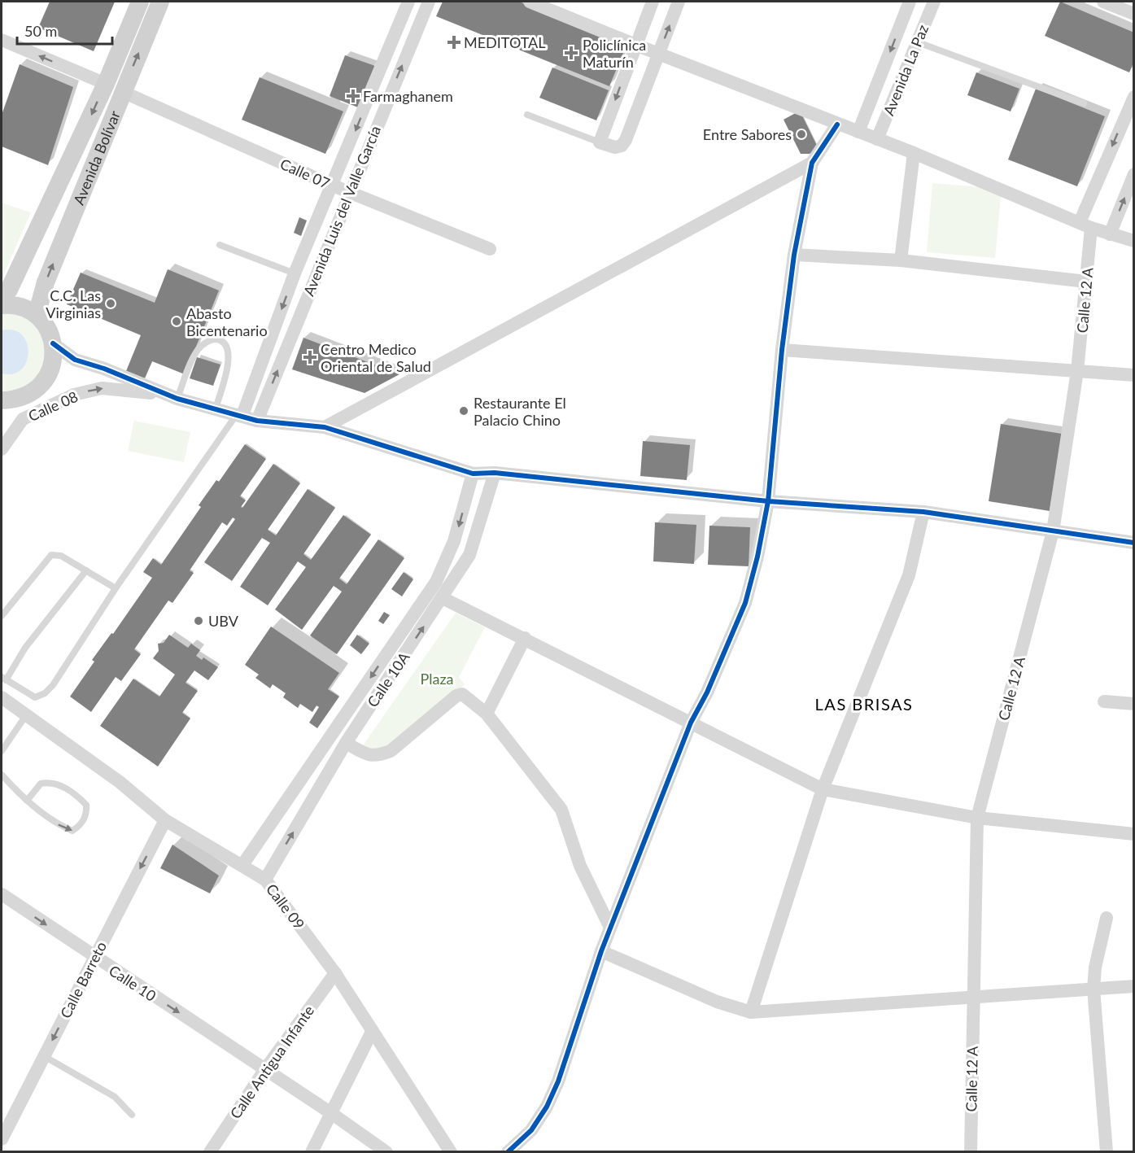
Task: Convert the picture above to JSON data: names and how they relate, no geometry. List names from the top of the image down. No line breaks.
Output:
{"streets":{"street":["Avenida La Paz","Avenida Bolívar","Calle 07","Avenida Luis del Valle García","Calle 12 A","Calle 08","Calle 10A","Calle 09","Calle Barreto","Calle 10","Calle Antigua Infante"]},"crossings":[["Avenida Bolívar","Calle 07"],["Calle 07","Avenida Luis del Valle García"],["Calle 10A","Calle 09"],["Calle 09","Calle Barreto"],["Calle 09","Calle Antigua Infante"],["Calle Barreto","Calle 10"],["Calle 10","Calle Antigua Infante"]],"one_way":["Calle 08","Calle Barreto","Calle 10"],"districts":["LAS BRISAS"],"parks":["Plaza"],"places":{"health":["MEDITOTAL","Policlínica Maturín","Farmaghanem","Centro Medico Oriental de Salud"],"other":["Entre Sabores","C.C. Las Virginias","Abasto Bicentenario","Restaurante El Palacio Chino","UBV"]},"scale_bar":"50 m"}
